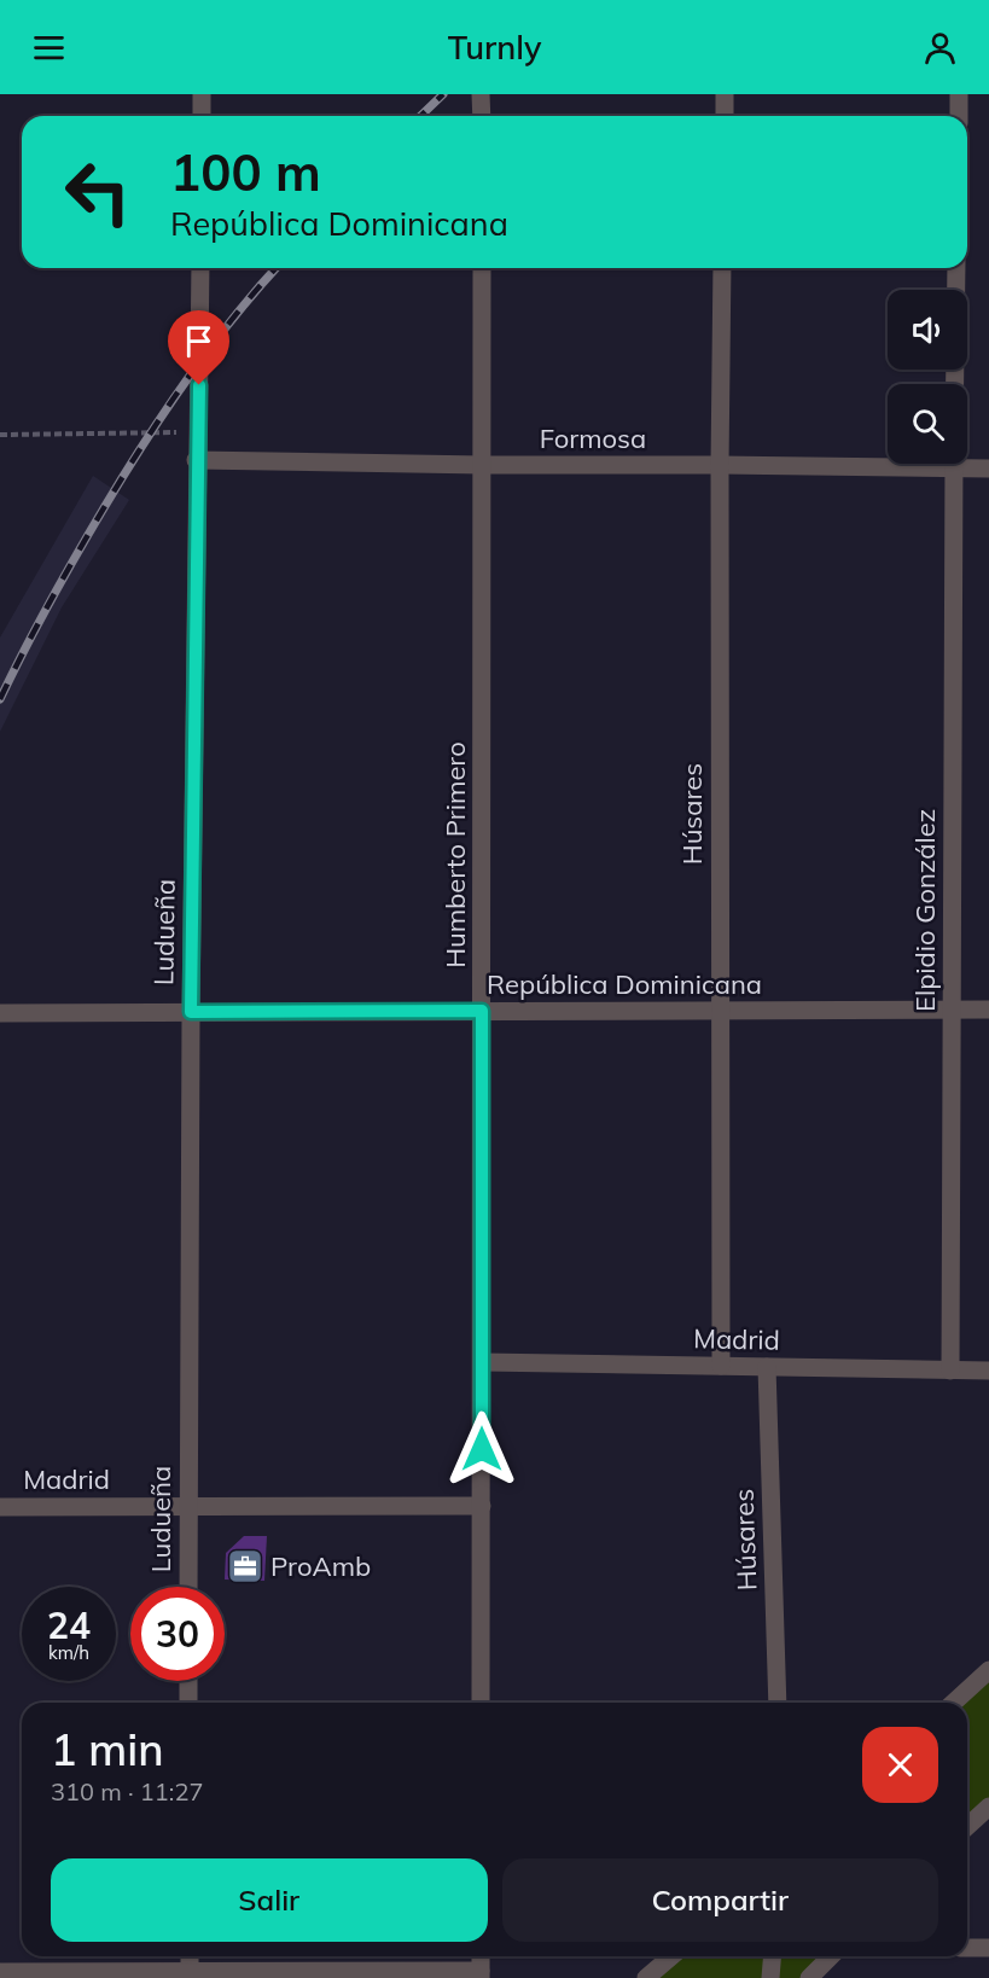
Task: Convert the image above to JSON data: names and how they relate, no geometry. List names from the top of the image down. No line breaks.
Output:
{"streets":{"street":["Formosa","Húsares","Humberto Primero","Elpidio González","Ludueña","República Dominicana","Madrid"]},"crossings":[["Formosa","Húsares"],["Formosa","Humberto Primero"],["Formosa","Ludueña"],["Húsares","República Dominicana"],["Húsares","Madrid"],["Humberto Primero","República Dominicana"],["Humberto Primero","Madrid"],["Elpidio González","República Dominicana"],["Elpidio González","Madrid"],["Ludueña","República Dominicana"],["Ludueña","Madrid"]],"places":{"office":["ProAmb"]},"page":{"header":"Turnly","turn":["100 m","República Dominicana"],"speed":"24 km/h","limit":"30","heading":["1 min","310 m · 11:27"],"buttons":["Salir","Compartir"]}}
